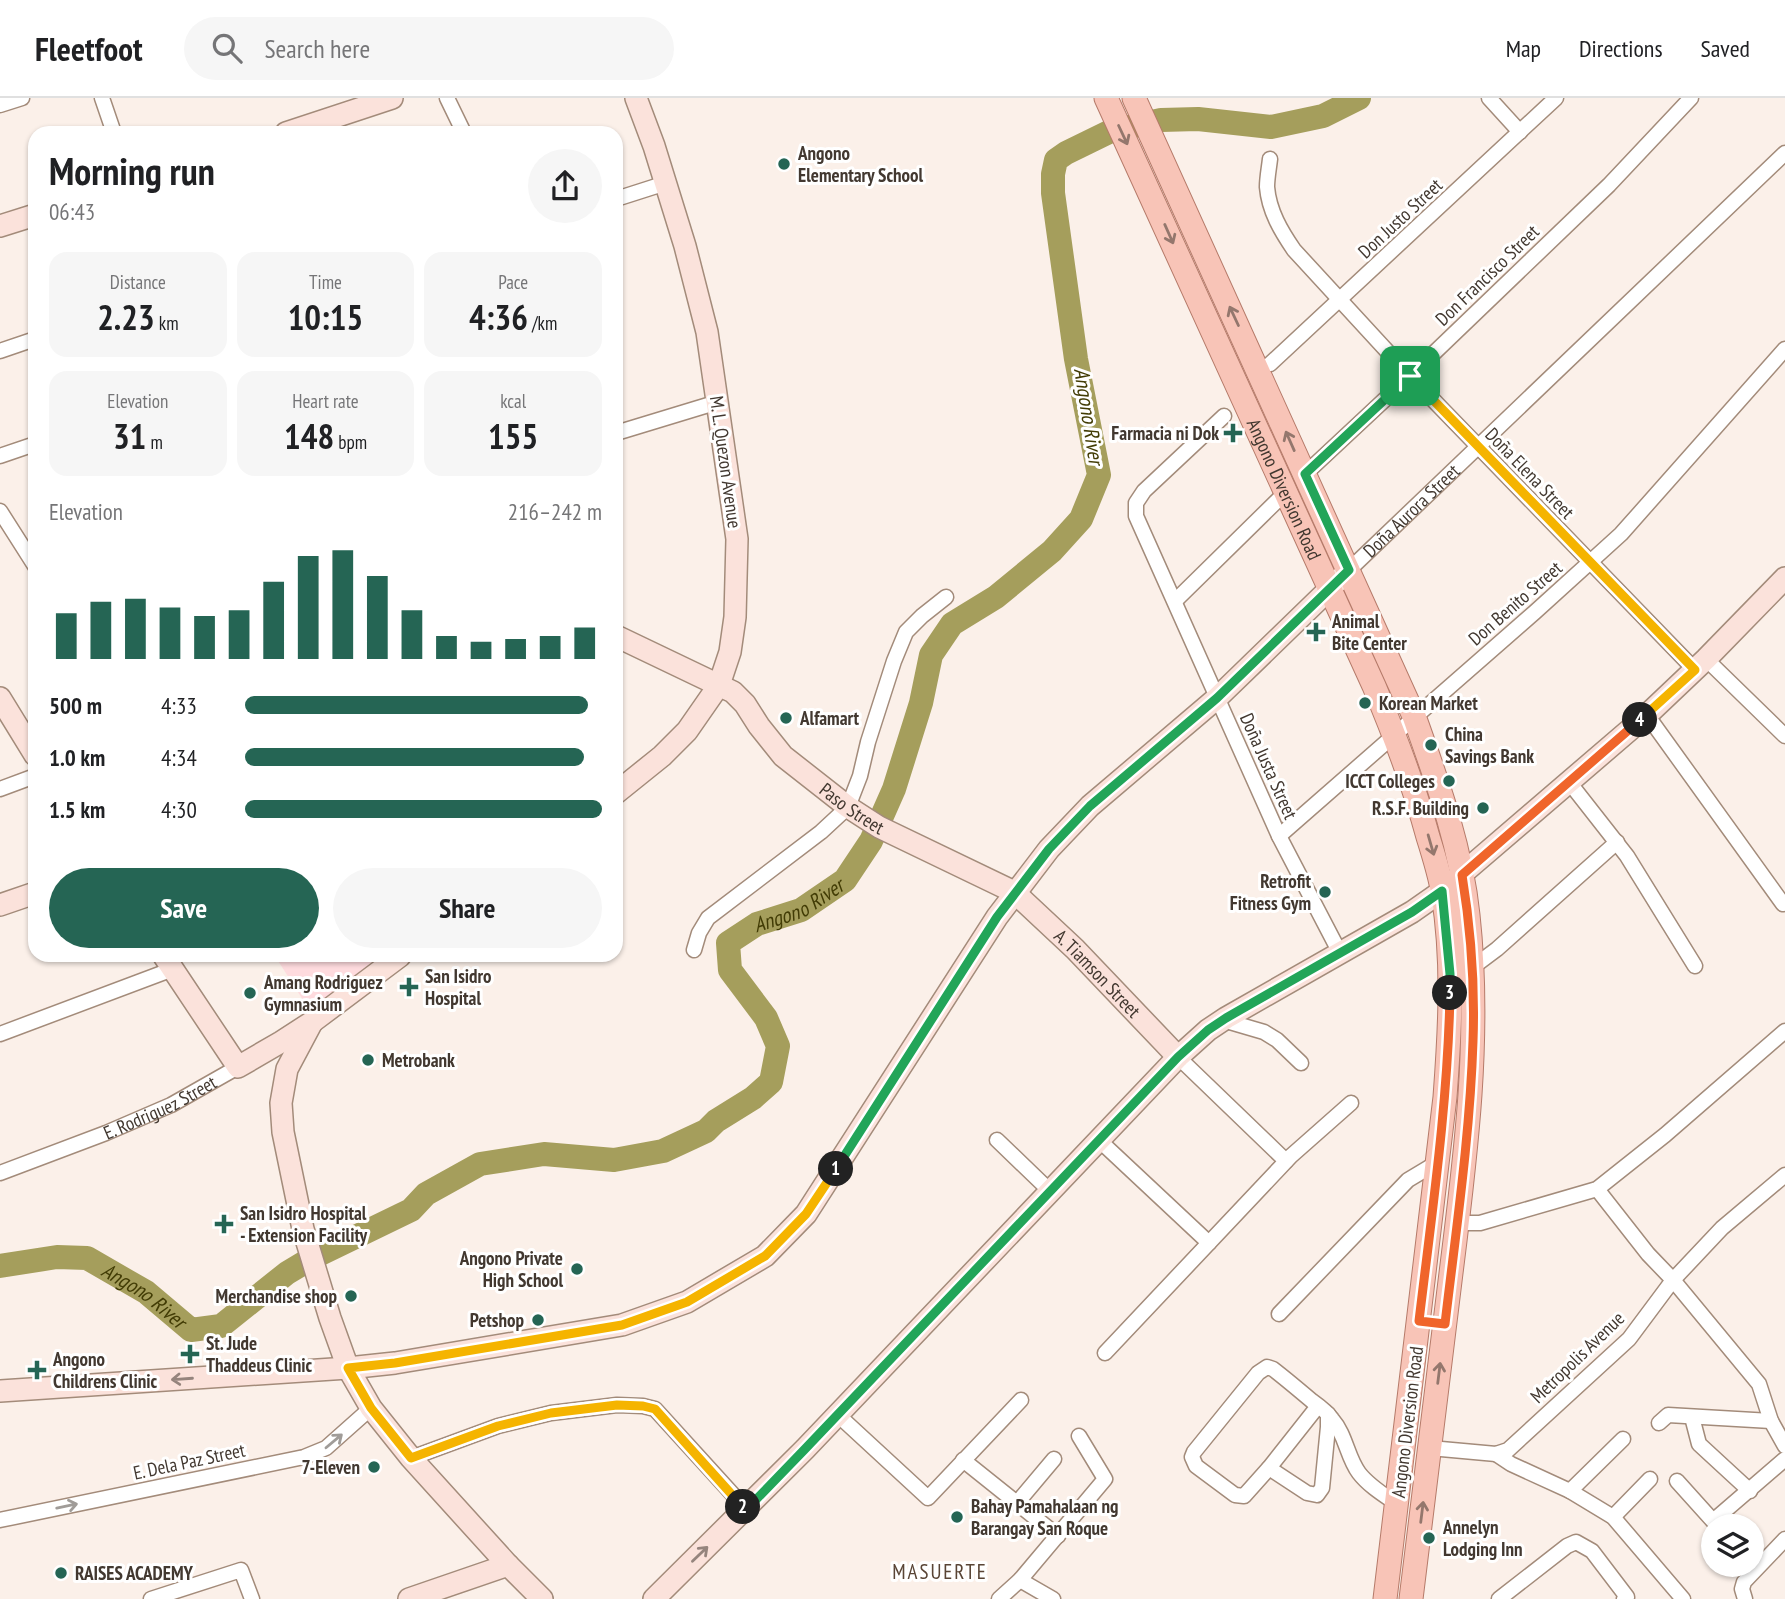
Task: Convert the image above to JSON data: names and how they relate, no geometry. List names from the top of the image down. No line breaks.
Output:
{"streets":{"main road":["Angono Diversion Road"],"street":["Don Justo Street","Don Francisco Street","M. L. Quezon Avenue","Doña Elena Street","Doña Aurora Street","Don Benito Street","Doña Justa Street","Paso Street","A. Tiamson Street","E. Rodriguez Street","Metropolis Avenue","E. Dela Paz Street"]},"crossings":[["Don Justo Street","Doña Elena Street"],["Don Francisco Street","Doña Elena Street"],["Don Francisco Street","Angono Diversion Road"],["M. L. Quezon Avenue","Paso Street"],["Doña Elena Street","Doña Aurora Street"],["Doña Elena Street","Don Benito Street"],["Angono Diversion Road","Doña Aurora Street"],["Angono Diversion Road","Don Benito Street"],["Doña Aurora Street","Doña Justa Street"],["Doña Aurora Street","Paso Street"],["Doña Aurora Street","A. Tiamson Street"],["Don Benito Street","Doña Justa Street"],["Paso Street","A. Tiamson Street"]],"one_way":["E. Dela Paz Street"],"districts":["MASUERTE"],"water":["Angono River"],"places":{"other":["Angono Elementary School","Korean Market","Alfamart","China Savings Bank","ICCT Colleges","R.S.F. Building","Retrofit Fitness Gym","Amang Rodriguez Gymnasium","Metrobank","Angono Private High School","Merchandise shop","Petshop","7-Eleven","Bahay Pamahalaan ng Barangay San Roque","Annelyn Lodging Inn","RAISES ACADEMY"],"health":["Farmacia ni Dok","Animal Bite Center","San Isidro Hospital","San Isidro Hospital - Extension Facility","St. Jude Thaddeus Clinic","Angono Childrens Clinic"]},"page":{"header":"Fleetfoot","search":"Search here","nav":["Map","Directions","Saved"],"heading":["Morning run","06:43"],"stats":[["Distance","2.23 km"],["Time","10:15"],["Pace","4:36 /km"],["Elevation","31 m"],["Heart rate","148 bpm"],["kcal","155"]],"chart":["Elevation","216–242 m"],"list":[{"name":"500 m","note":"4:33"},{"name":"1.0 km","note":"4:34"},{"name":"1.5 km","note":"4:30"}],"pins":["4","3","1","2"],"buttons":["Save","Share"]}}
